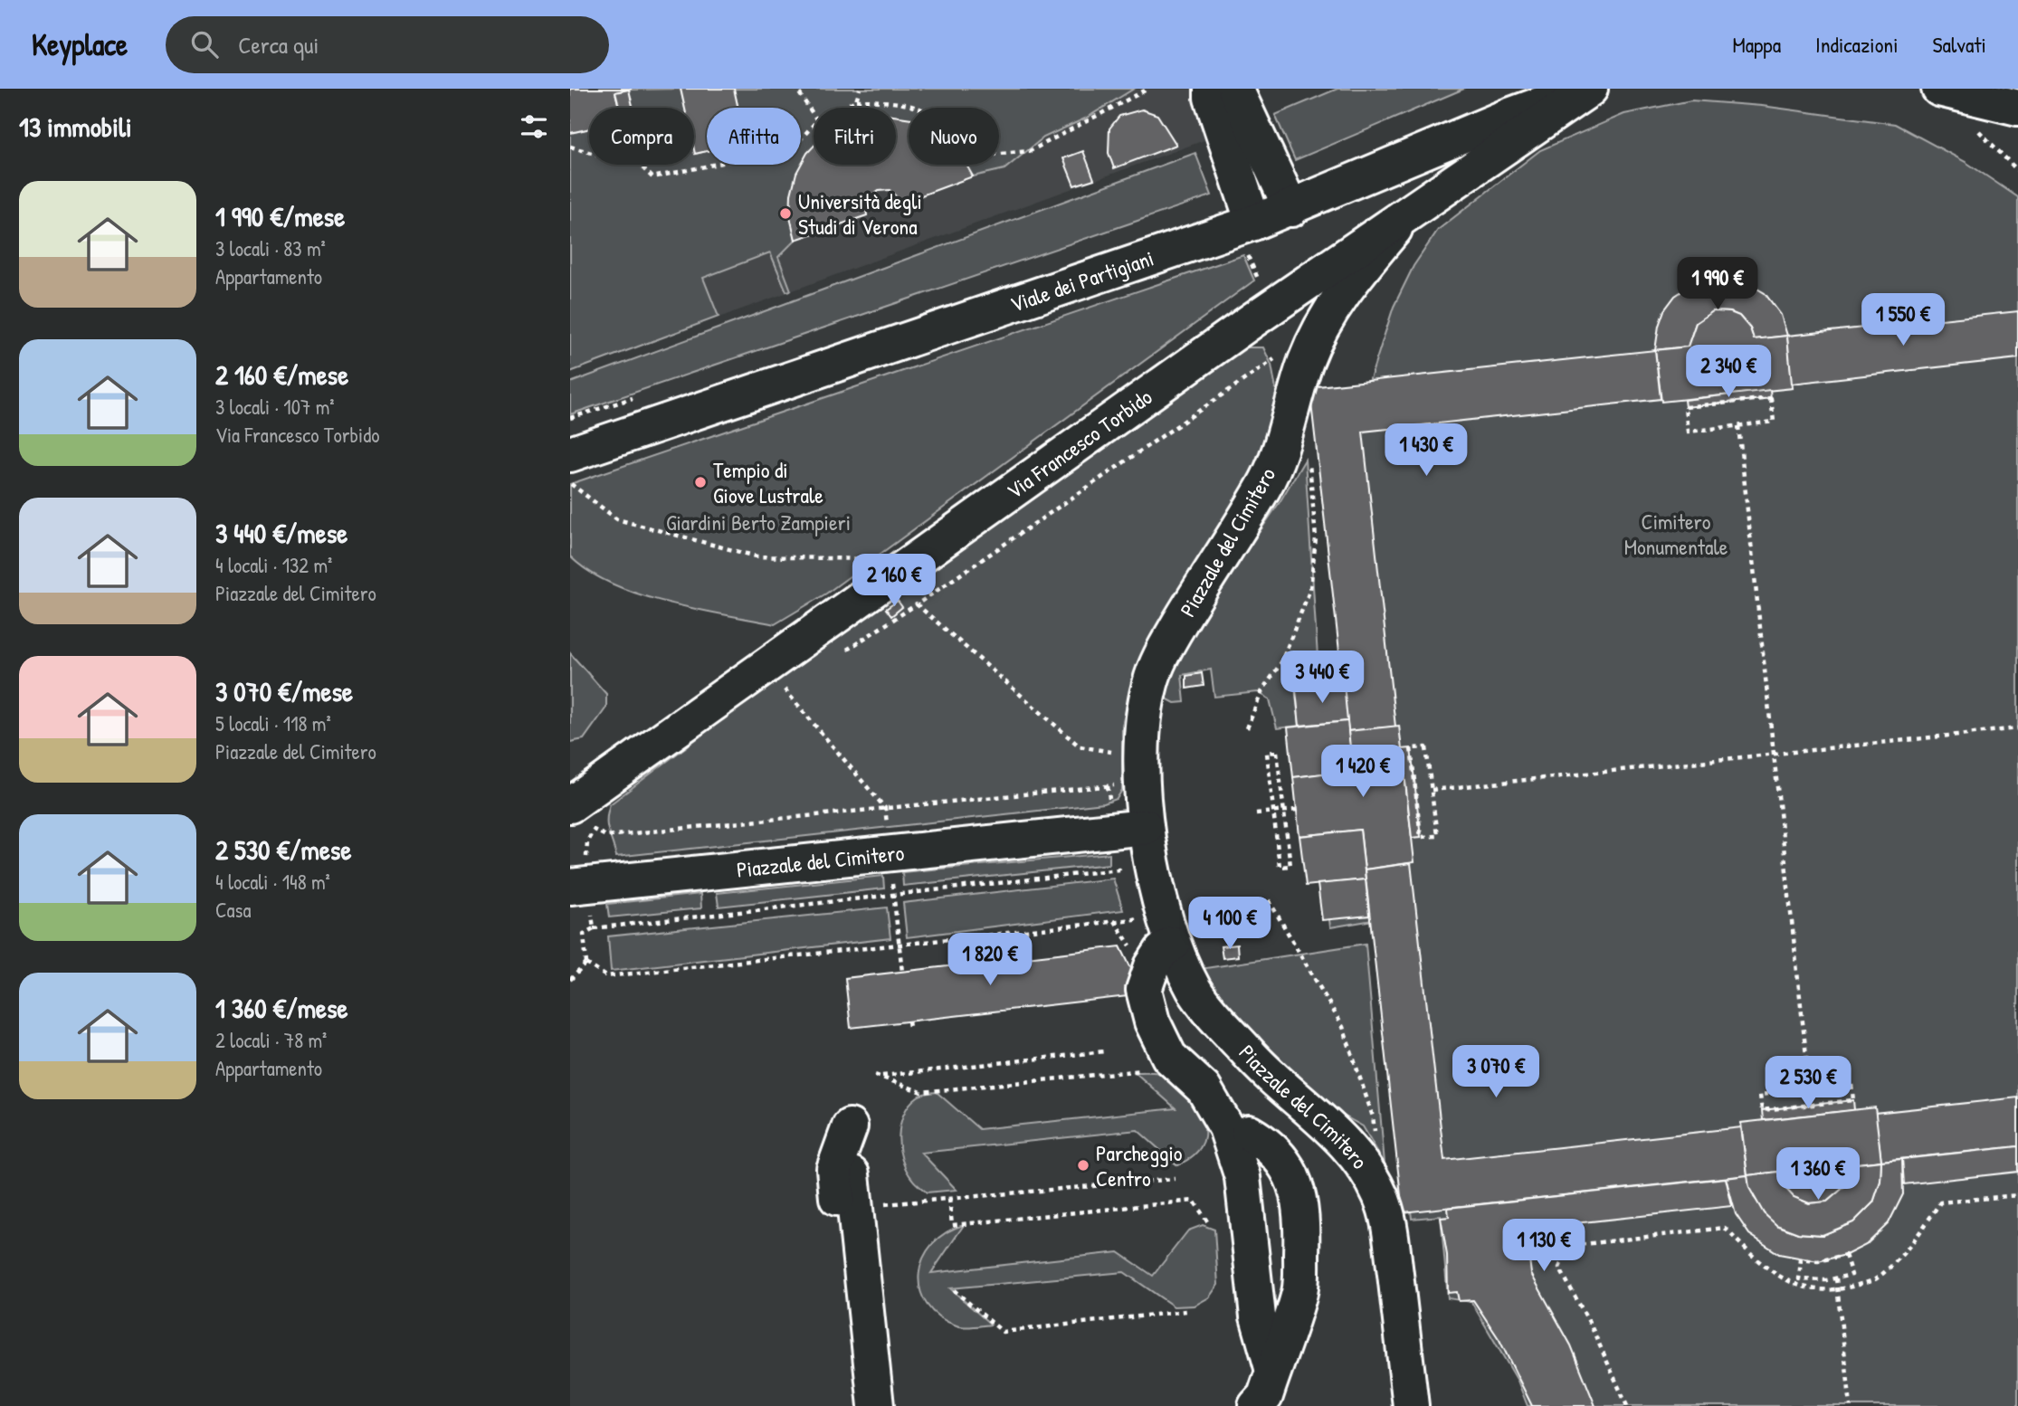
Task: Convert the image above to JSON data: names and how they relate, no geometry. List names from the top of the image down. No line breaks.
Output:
{"streets":{"main road":["Viale dei Partigiani","Via Francesco Torbido","Piazzale del Cimitero"]},"crossings":[["Via Francesco Torbido","Piazzale del Cimitero"]],"parks":["Cimitero Monumentale","Giardini Berto Zampieri"],"places":["Università degli Studi di Verona","Tempio di Giove Lustrale","Parcheggio Centro"],"page":{"header":"Keyplace","search":"Cerca qui","nav":["Mappa","Indicazioni","Salvati"],"heading":"13 immobili","chip":["Compra","Affitta","Filtri","Nuovo"],"list":[{"name":"1 990 €/mese","note":"3 locali · 83 m² · Appartamento"},{"name":"2 160 €/mese","note":"3 locali · 107 m² · Via Francesco Torbido"},{"name":"3 440 €/mese","note":"4 locali · 132 m² · Piazzale del Cimitero"},{"name":"3 070 €/mese","note":"5 locali · 118 m² · Piazzale del Cimitero"},{"name":"2 530 €/mese","note":"4 locali · 148 m² · Casa"},{"name":"1 360 €/mese","note":"2 locali · 78 m² · Appartamento"}],"price":["1 990 €","1 550 €","2 340 €","1 430 €","2 160 €","3 440 €","1 420 €","4 100 €","1 820 €","3 070 €","2 530 €","1 360 €","1 130 €"]}}
